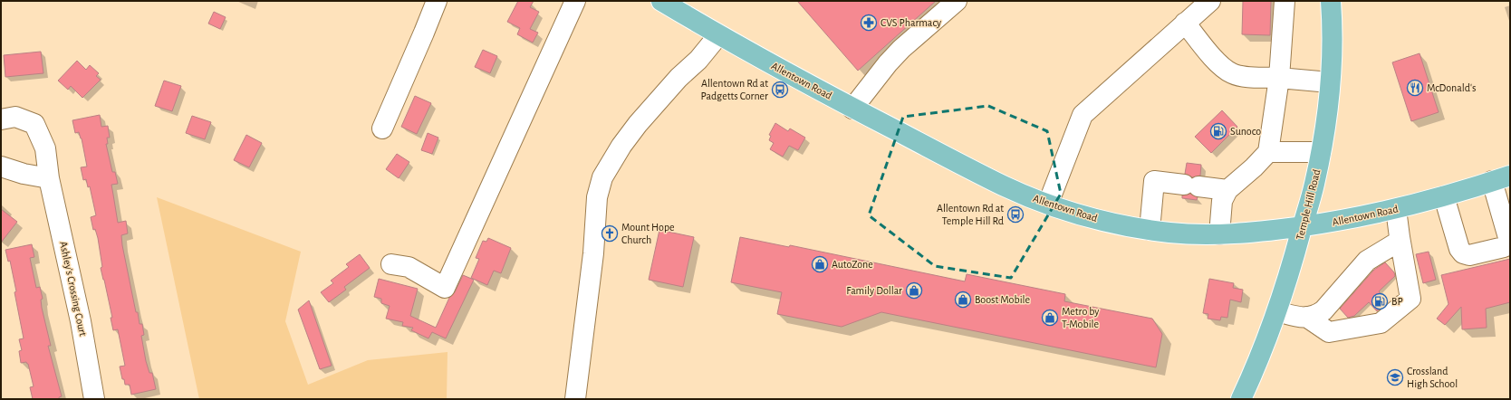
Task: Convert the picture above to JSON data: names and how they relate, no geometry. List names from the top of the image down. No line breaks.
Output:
{"streets":{"main road":["Allentown Road","Temple Hill Road"],"street":["Ashley's Crossing Court"]},"crossings":[["Allentown Road","Temple Hill Road"]],"places":{"pharmacy":["CVS Pharmacy"],"restaurant":["McDonald's"],"bus stop":["Allentown Rd at Padgetts Corner","Allentown Rd at Temple Hill Rd"],"fuel station":["Sunoco","BP"],"church":["Mount Hope Church"],"shop":["AutoZone","Family Dollar","Boost Mobile","Metro by T-Mobile"],"school or university":["Crossland High School"]}}
